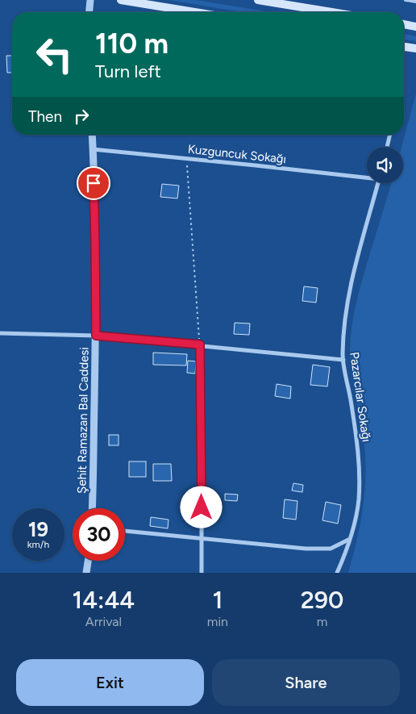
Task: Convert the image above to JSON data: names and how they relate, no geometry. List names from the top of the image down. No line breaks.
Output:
{"streets":{"street":["Kuzguncuk Sokağı","Pazarcılar Sokağı","Şehit Ramazan Bal Caddesi"]},"crossings":[["Kuzguncuk Sokağı","Şehit Ramazan Bal Caddesi"]],"page":{"turn":["110 m","Turn left"],"then":"Then","speed":"19 km/h","limit":"30","eta":["14:44","Arrival","1","min","290","m"],"buttons":["Exit","Share"]}}
